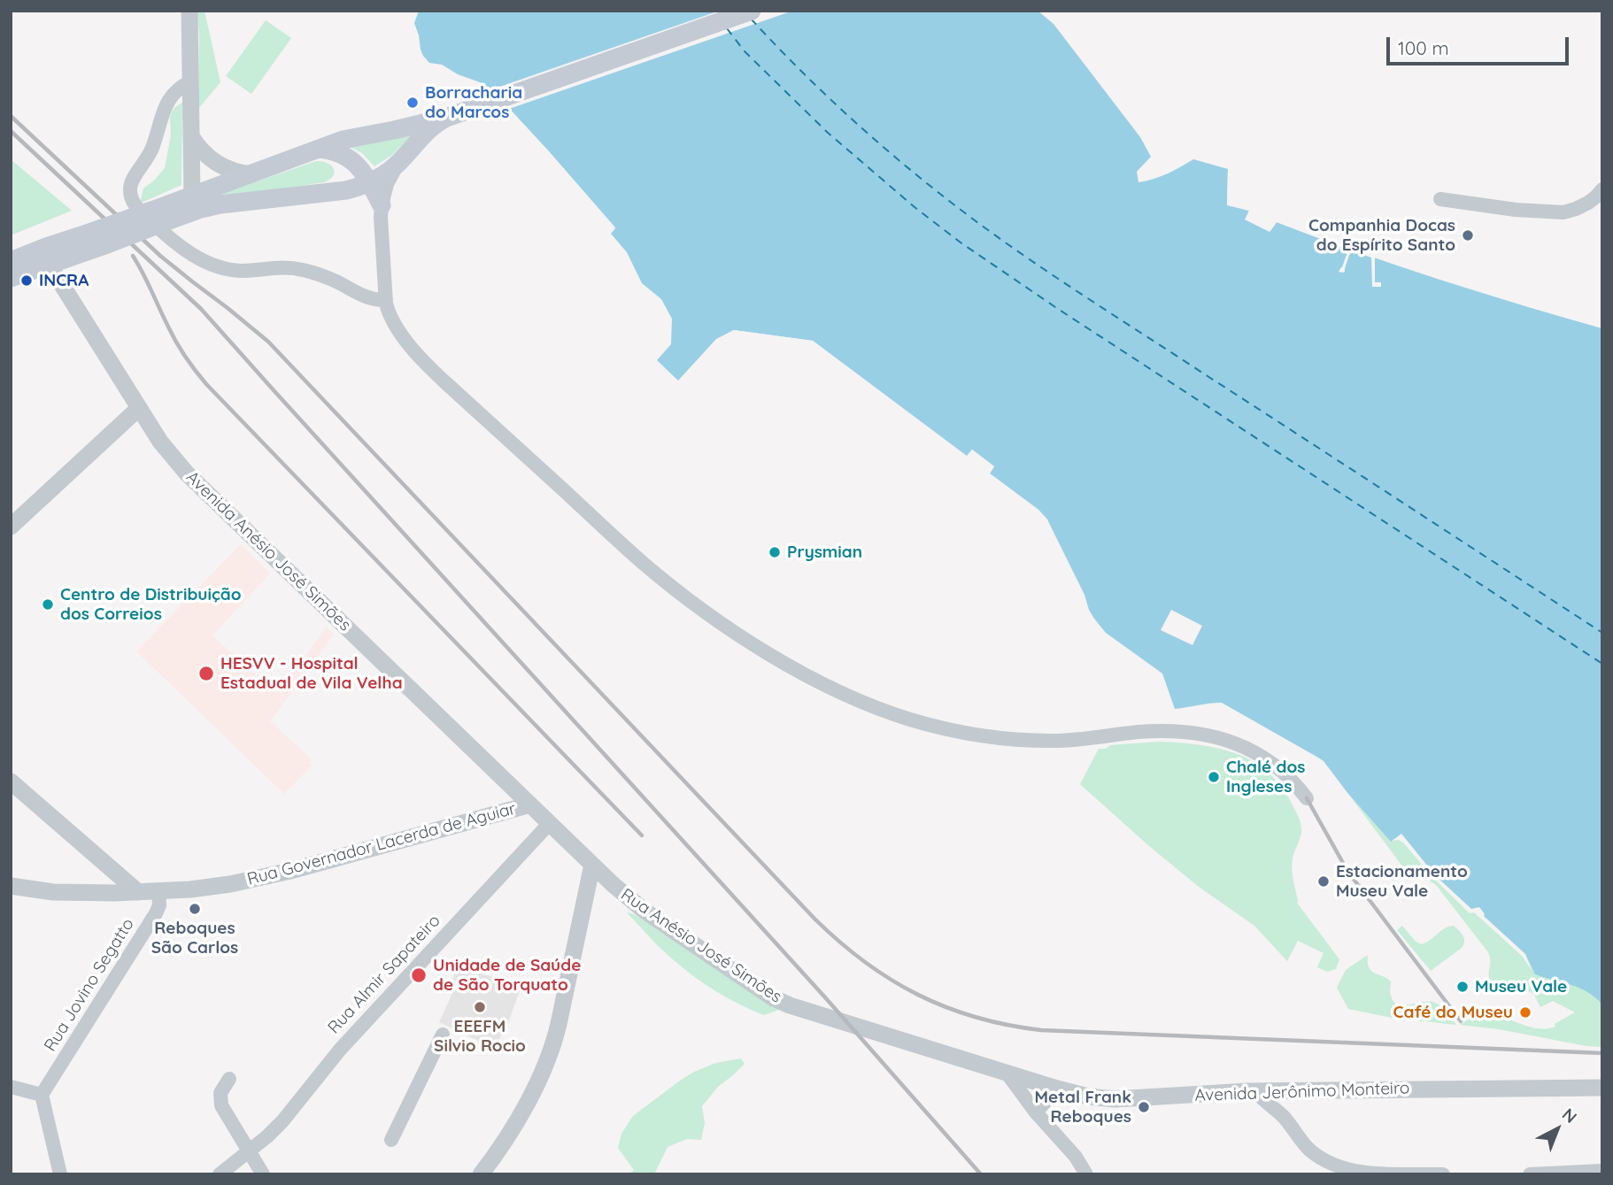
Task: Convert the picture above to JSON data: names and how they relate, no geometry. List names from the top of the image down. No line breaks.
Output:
{"streets":{"street":["Avenida Anésio José Simões","Rua Governador Lacerda de Aguiar","Rua Anésio José Simões","Rua Almir Sapateiro","Rua Jovino Segatto","Avenida Jerônimo Monteiro"]},"crossings":[["Avenida Anésio José Simões","Rua Governador Lacerda de Aguiar"],["Avenida Anésio José Simões","Rua Anésio José Simões"],["Rua Governador Lacerda de Aguiar","Rua Anésio José Simões"],["Rua Governador Lacerda de Aguiar","Rua Jovino Segatto"],["Rua Anésio José Simões","Rua Almir Sapateiro"],["Rua Anésio José Simões","Avenida Jerônimo Monteiro"]],"places":["Borracharia do Marcos","Companhia Docas do Espírito Santo","INCRA","Prysmian","Centro de Distribuição dos Correios","HESVV - Hospital Estadual de Vila Velha","Chalé dos Ingleses","Estacionamento Museu Vale","Reboques São Carlos","Unidade de Saúde de São Torquato","Museu Vale","EEEFM Silvio Rocio","Café do Museu","Metal Frank Reboques"],"scale_bar":"100 m","north":"top right"}
